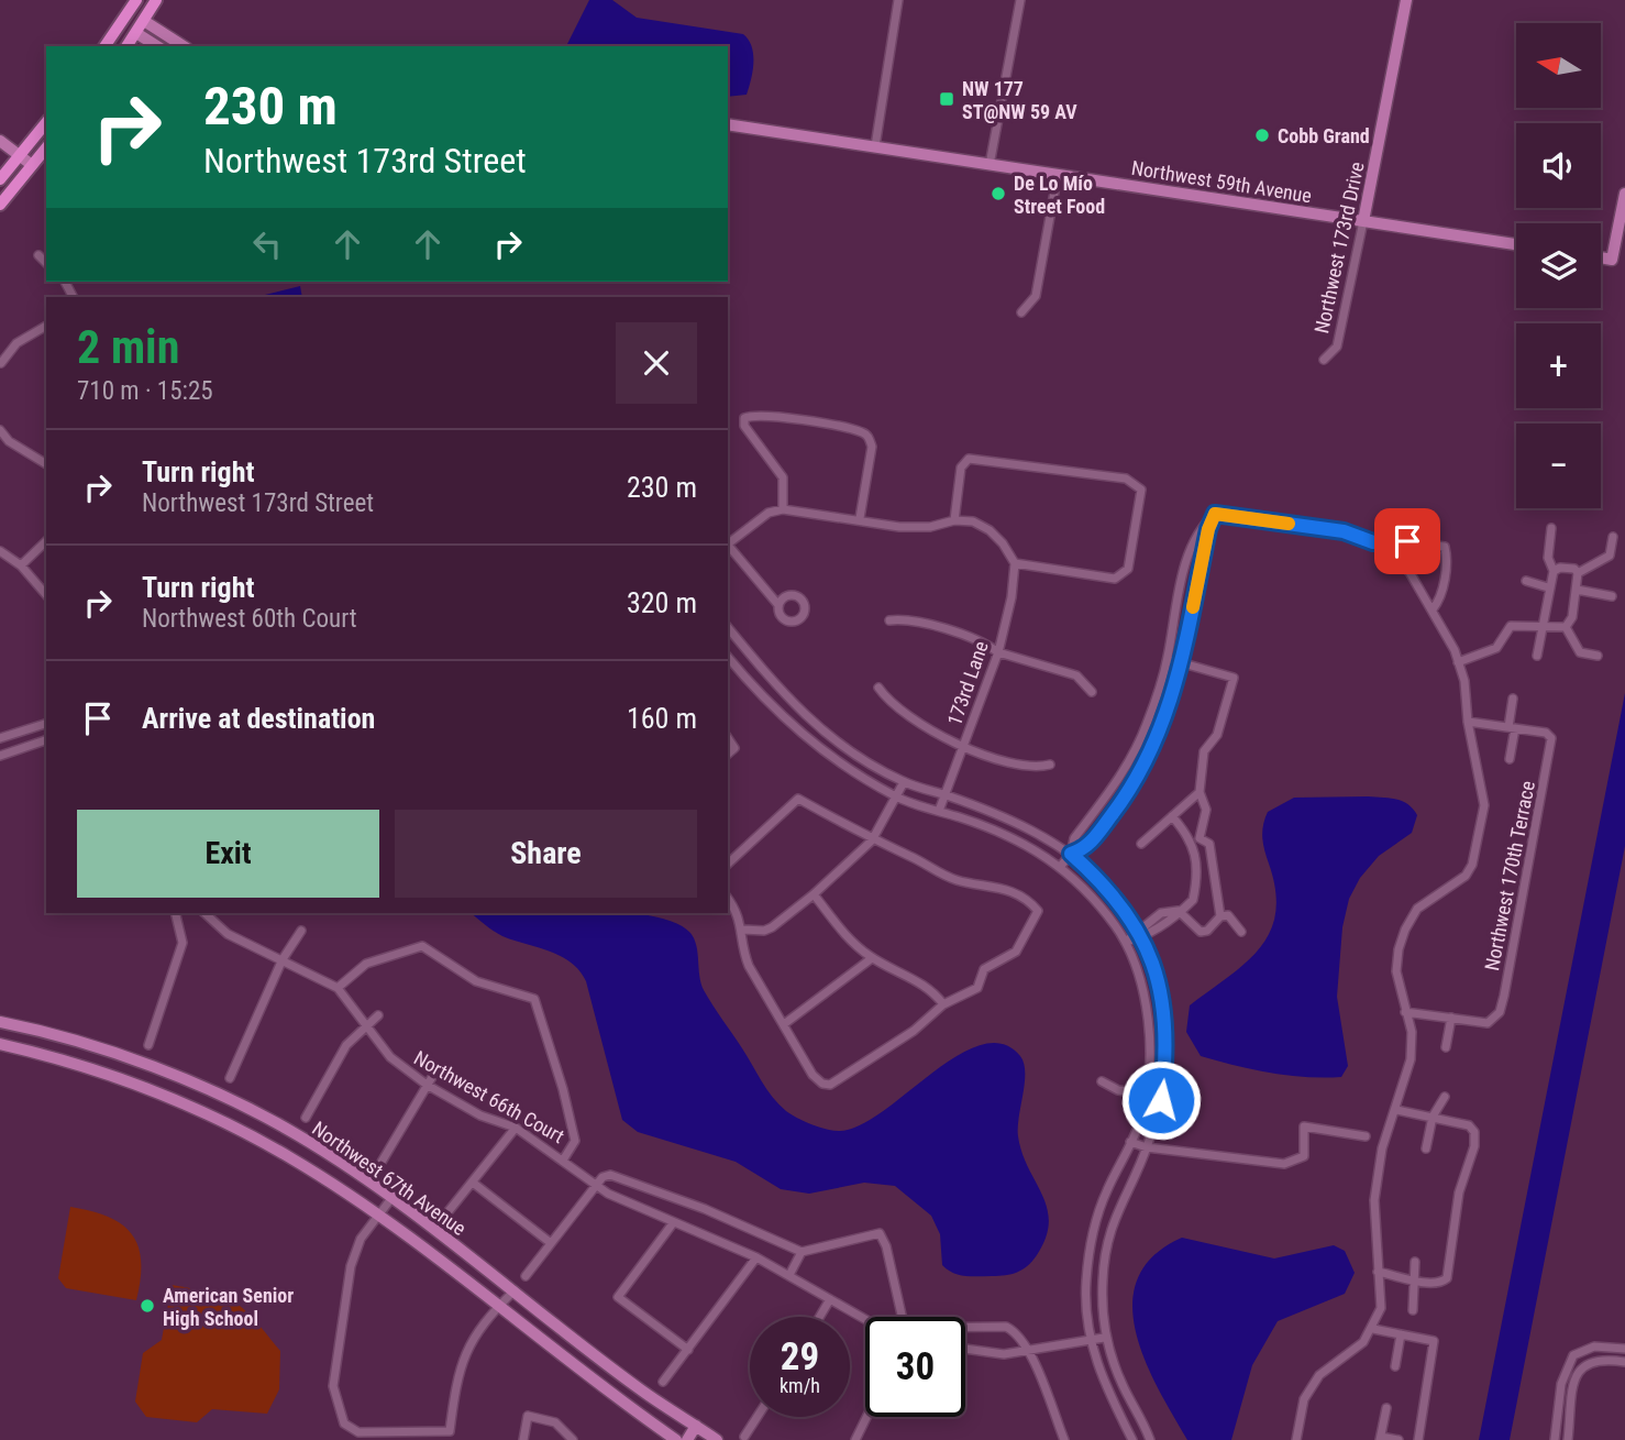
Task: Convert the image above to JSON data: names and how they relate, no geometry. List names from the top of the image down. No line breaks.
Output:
{"streets":{"main road":["Northwest 59th Avenue","Northwest 173rd Drive","Northwest 67th Avenue"],"street":["173rd Lane","Northwest 170th Terrace","Northwest 66th Court"]},"crossings":[["Northwest 59th Avenue","Northwest 173rd Drive"]],"places":{"transit":["NW 177 ST@NW 59 AV"],"other":["Cobb Grand","De Lo Mío Street Food","American Senior High School"]},"north":"left","page":{"map_buttons":["+","−"],"turn":["230 m","Northwest 173rd Street"],"heading":["2 min","710 m · 15:25"],"list":[{"name":"Turn right","note":"Northwest 173rd Street","value":"230 m"},{"name":"Turn right","note":"Northwest 60th Court","value":"320 m"},{"name":"Arrive at destination","value":"160 m"}],"buttons":["Exit","Share"],"speed":"29 km/h","limit":"30"}}
